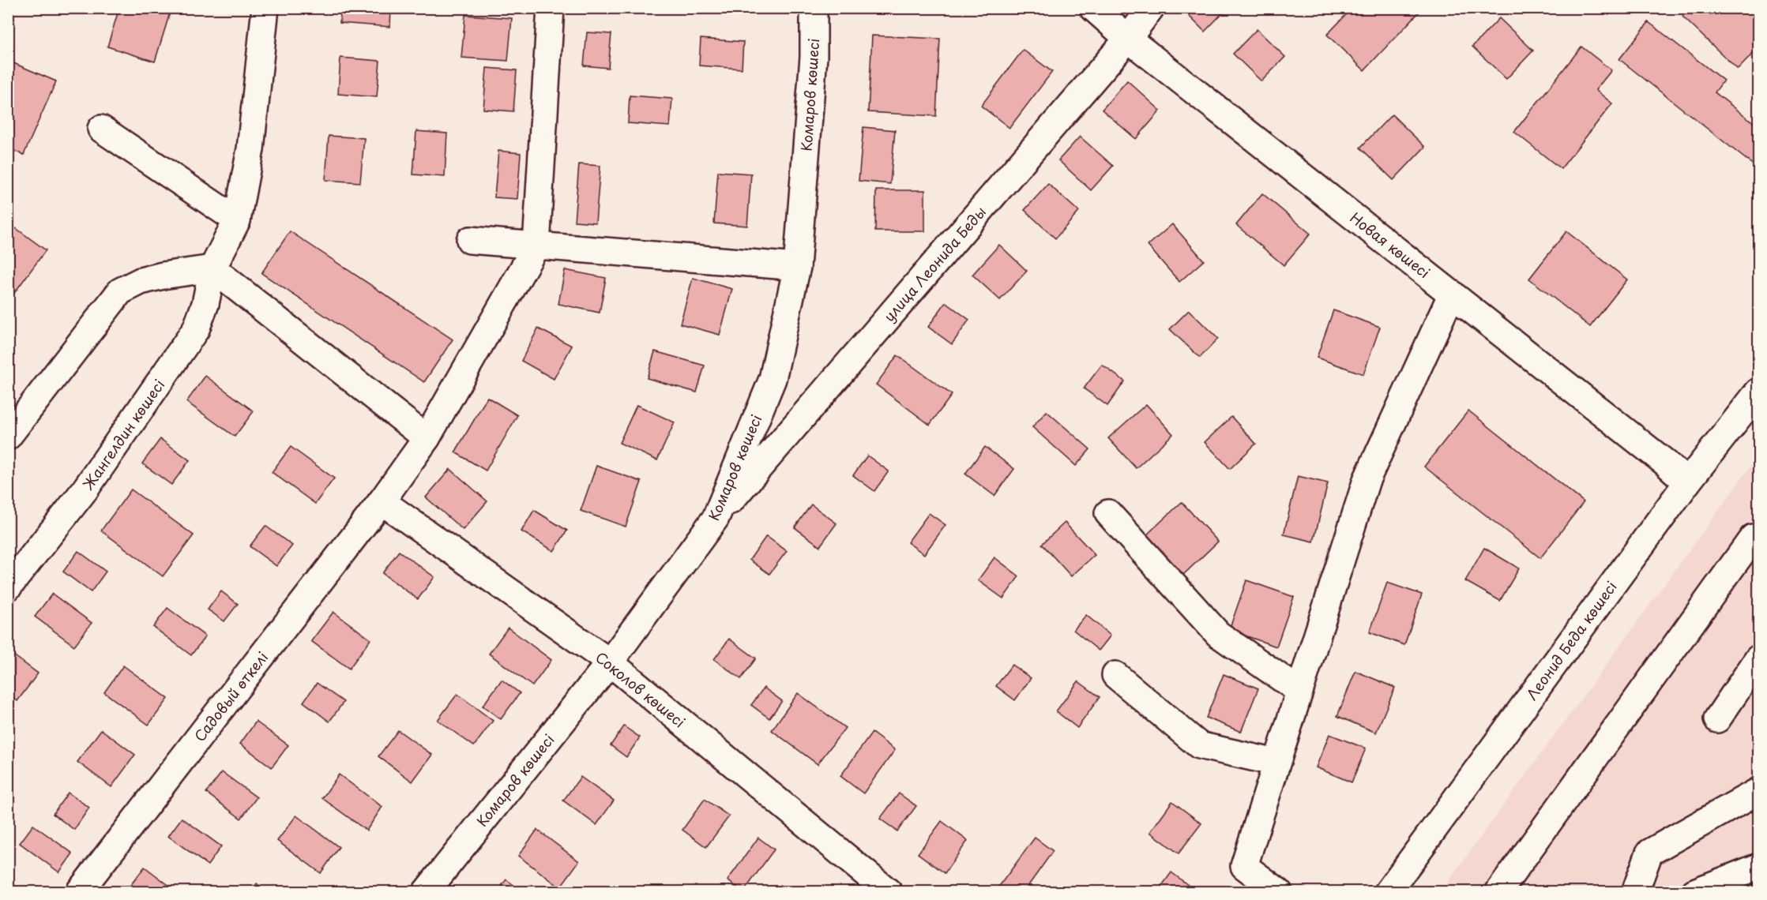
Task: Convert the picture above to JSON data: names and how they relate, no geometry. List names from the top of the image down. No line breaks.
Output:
{"streets":{"street":["Комаров көшесі","Новая көшесі","улица Леонида Беды","Жангелдин көшесі","Леонид Беда көшесі","Соколов көшесі","Садовый өткелі"]},"crossings":[["Комаров көшесі","улица Леонида Беды"],["Комаров көшесі","Соколов көшесі"],["Новая көшесі","улица Леонида Беды"],["Новая көшесі","Леонид Беда көшесі"],["Соколов көшесі","Садовый өткелі"]]}
